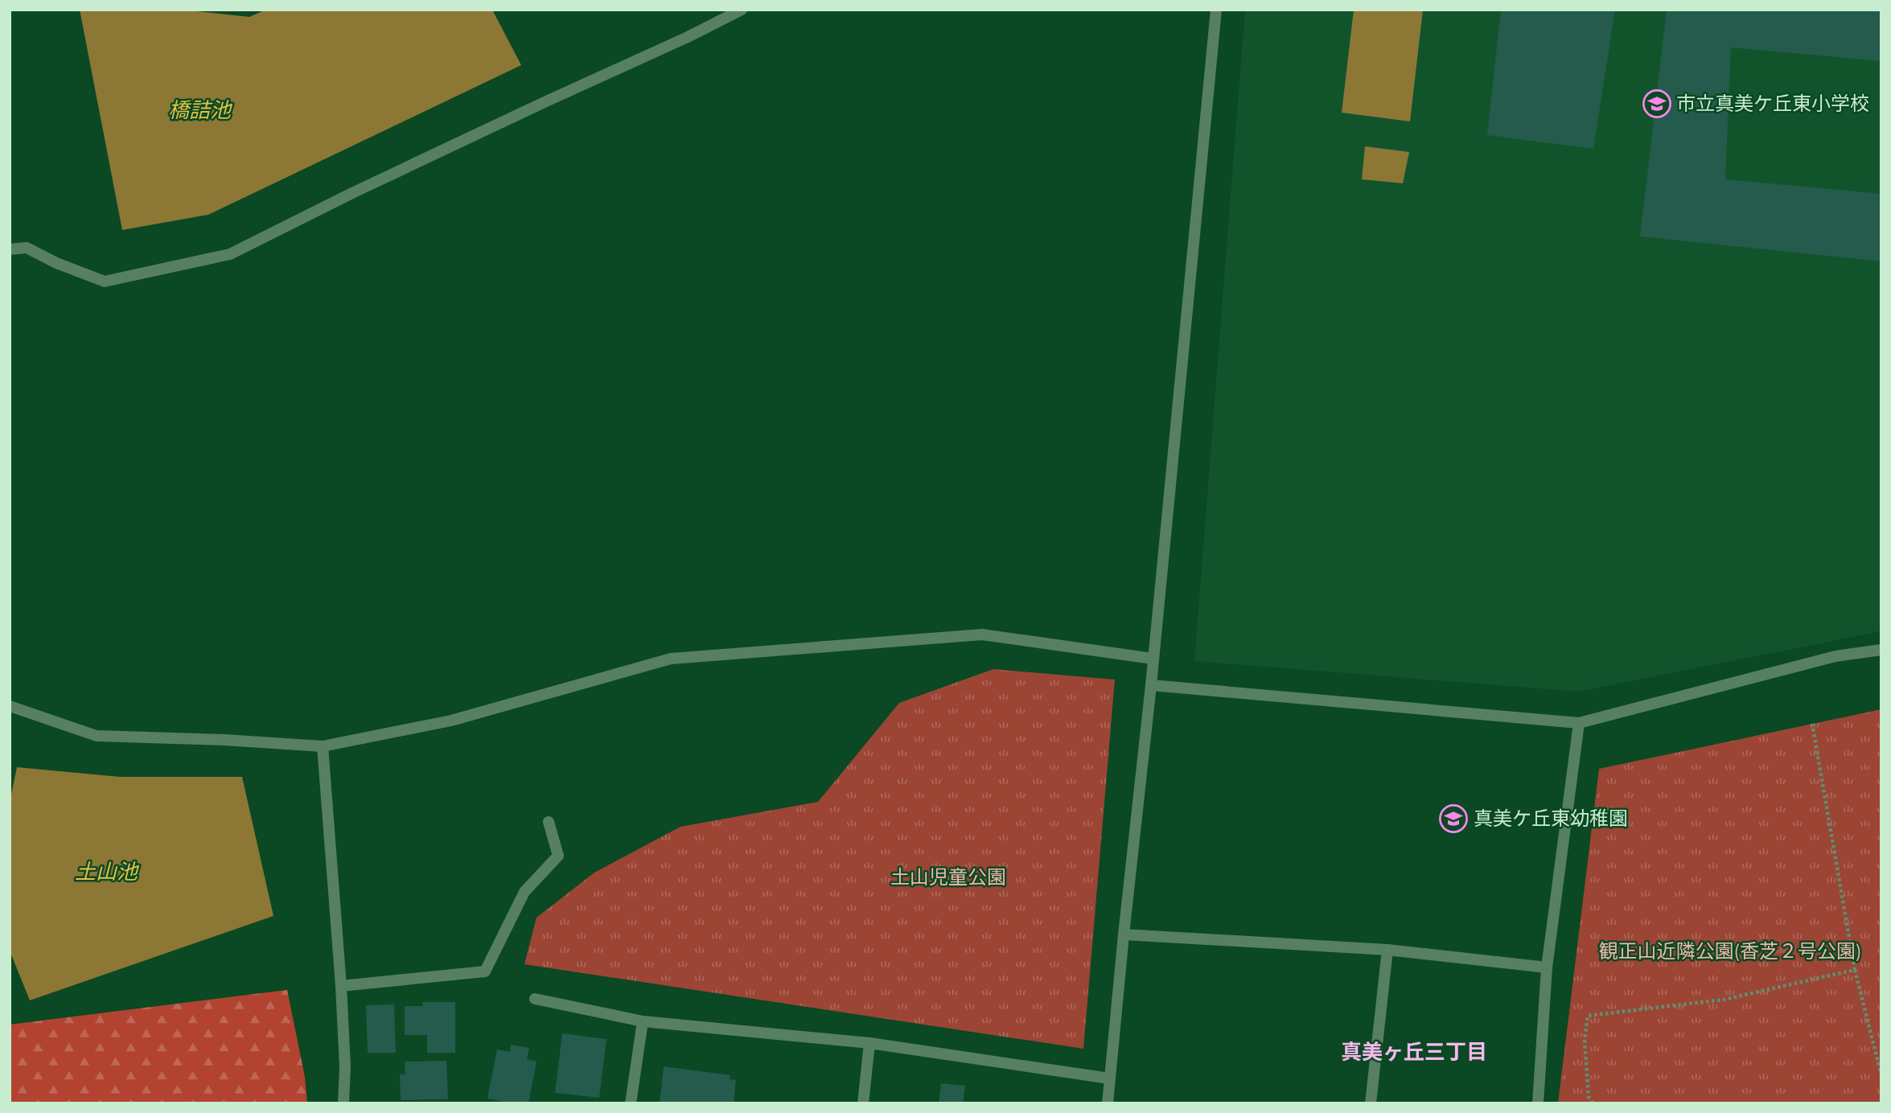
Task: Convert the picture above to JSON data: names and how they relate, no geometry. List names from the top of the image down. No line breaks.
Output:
{"districts":["真美ヶ丘三丁目"],"water":["橋詰池","土山池"],"parks":["土山児童公園","観正山近隣公園(香芝２号公園)"],"places":{"school or university":["市立真美ケ丘東小学校","真美ケ丘東幼稚園"]}}
